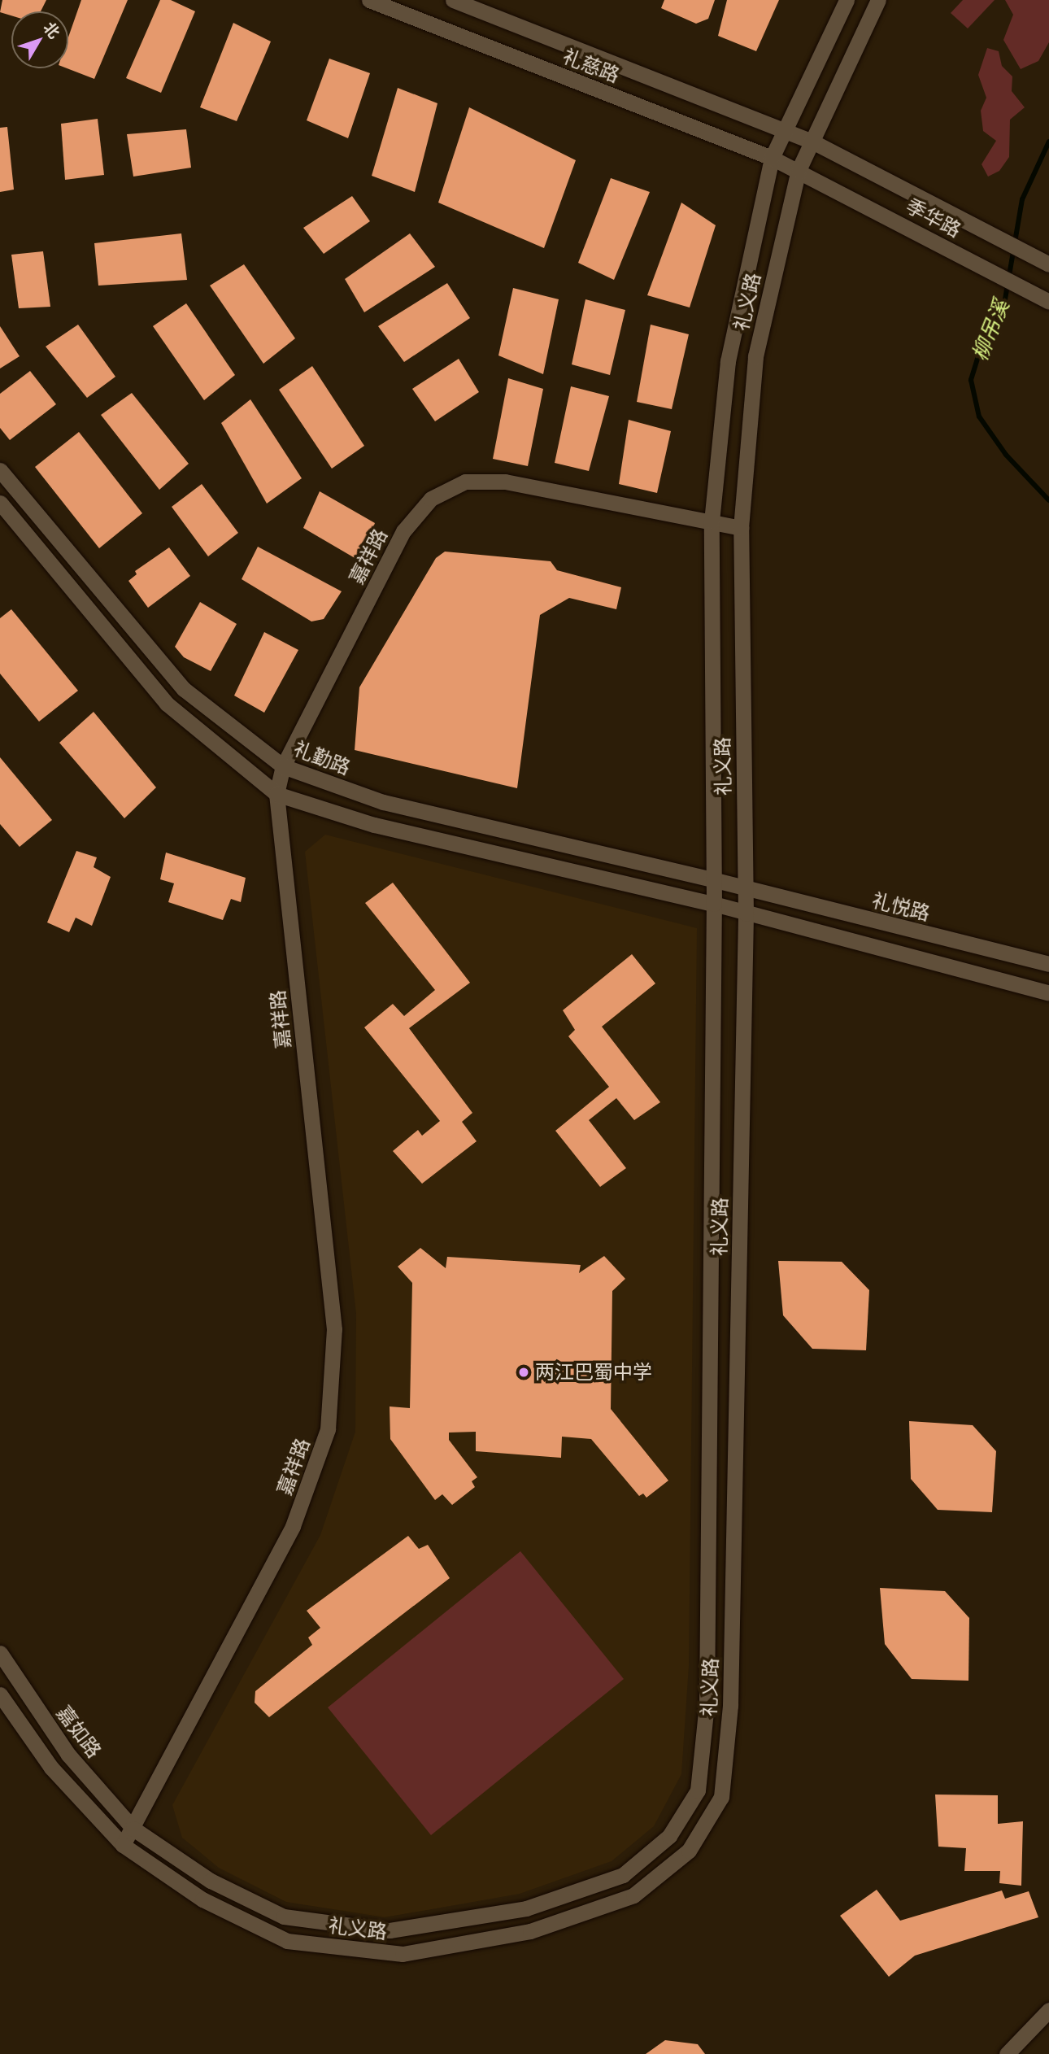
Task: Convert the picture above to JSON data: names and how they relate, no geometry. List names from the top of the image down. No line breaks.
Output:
{"streets":{"main road":["礼慈路","季华路","礼义路","嘉祥路","礼勤路","礼悦路","嘉如路"]},"crossings":[["礼慈路","季华路"],["礼慈路","礼义路"],["季华路","礼义路"],["礼义路","嘉祥路"],["礼义路","礼勤路"],["礼义路","礼悦路"],["礼义路","嘉如路"],["嘉祥路","礼勤路"],["嘉祥路","嘉如路"],["礼勤路","礼悦路"]],"water":["柳吊溪"],"places":["两江巴蜀中学"],"north":"top right"}
